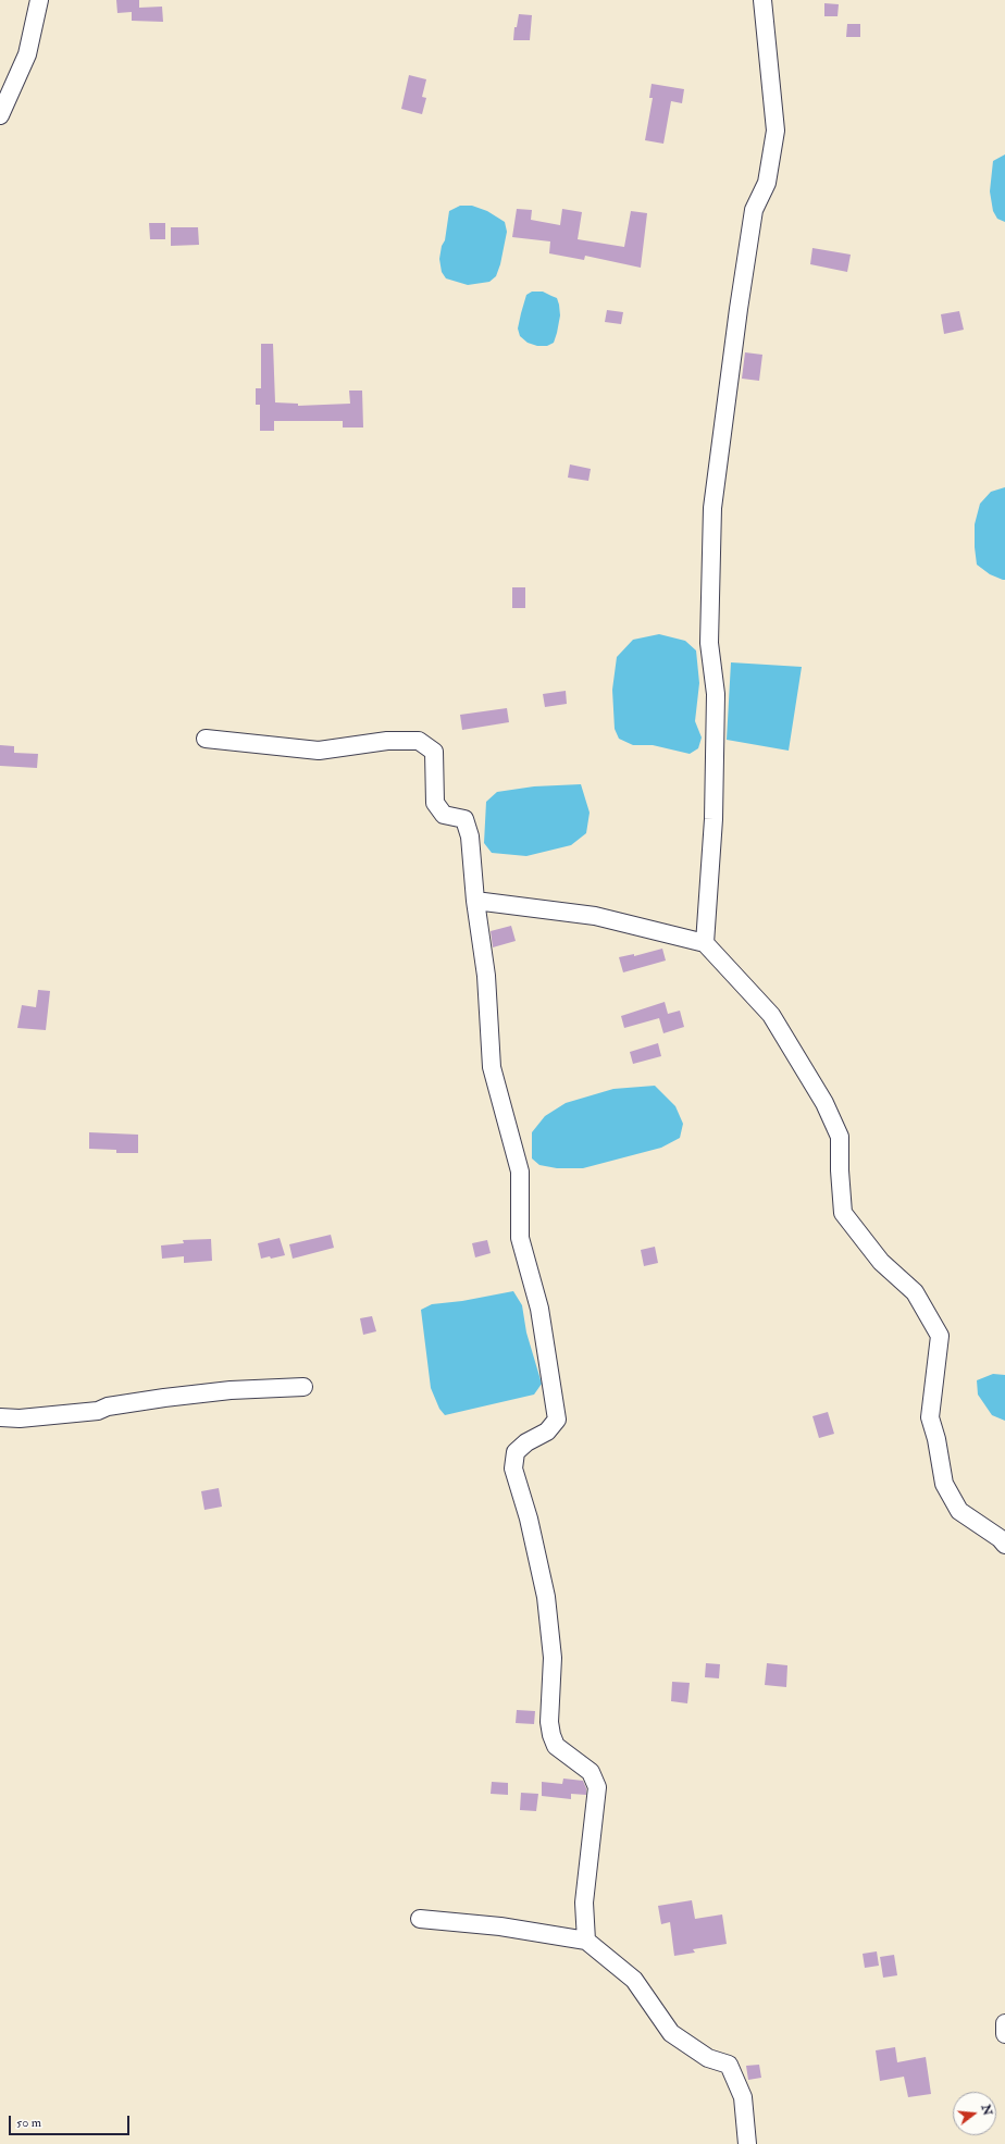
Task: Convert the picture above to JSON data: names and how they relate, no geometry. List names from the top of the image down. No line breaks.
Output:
{"scale_bar":"50 m","north":"right"}
